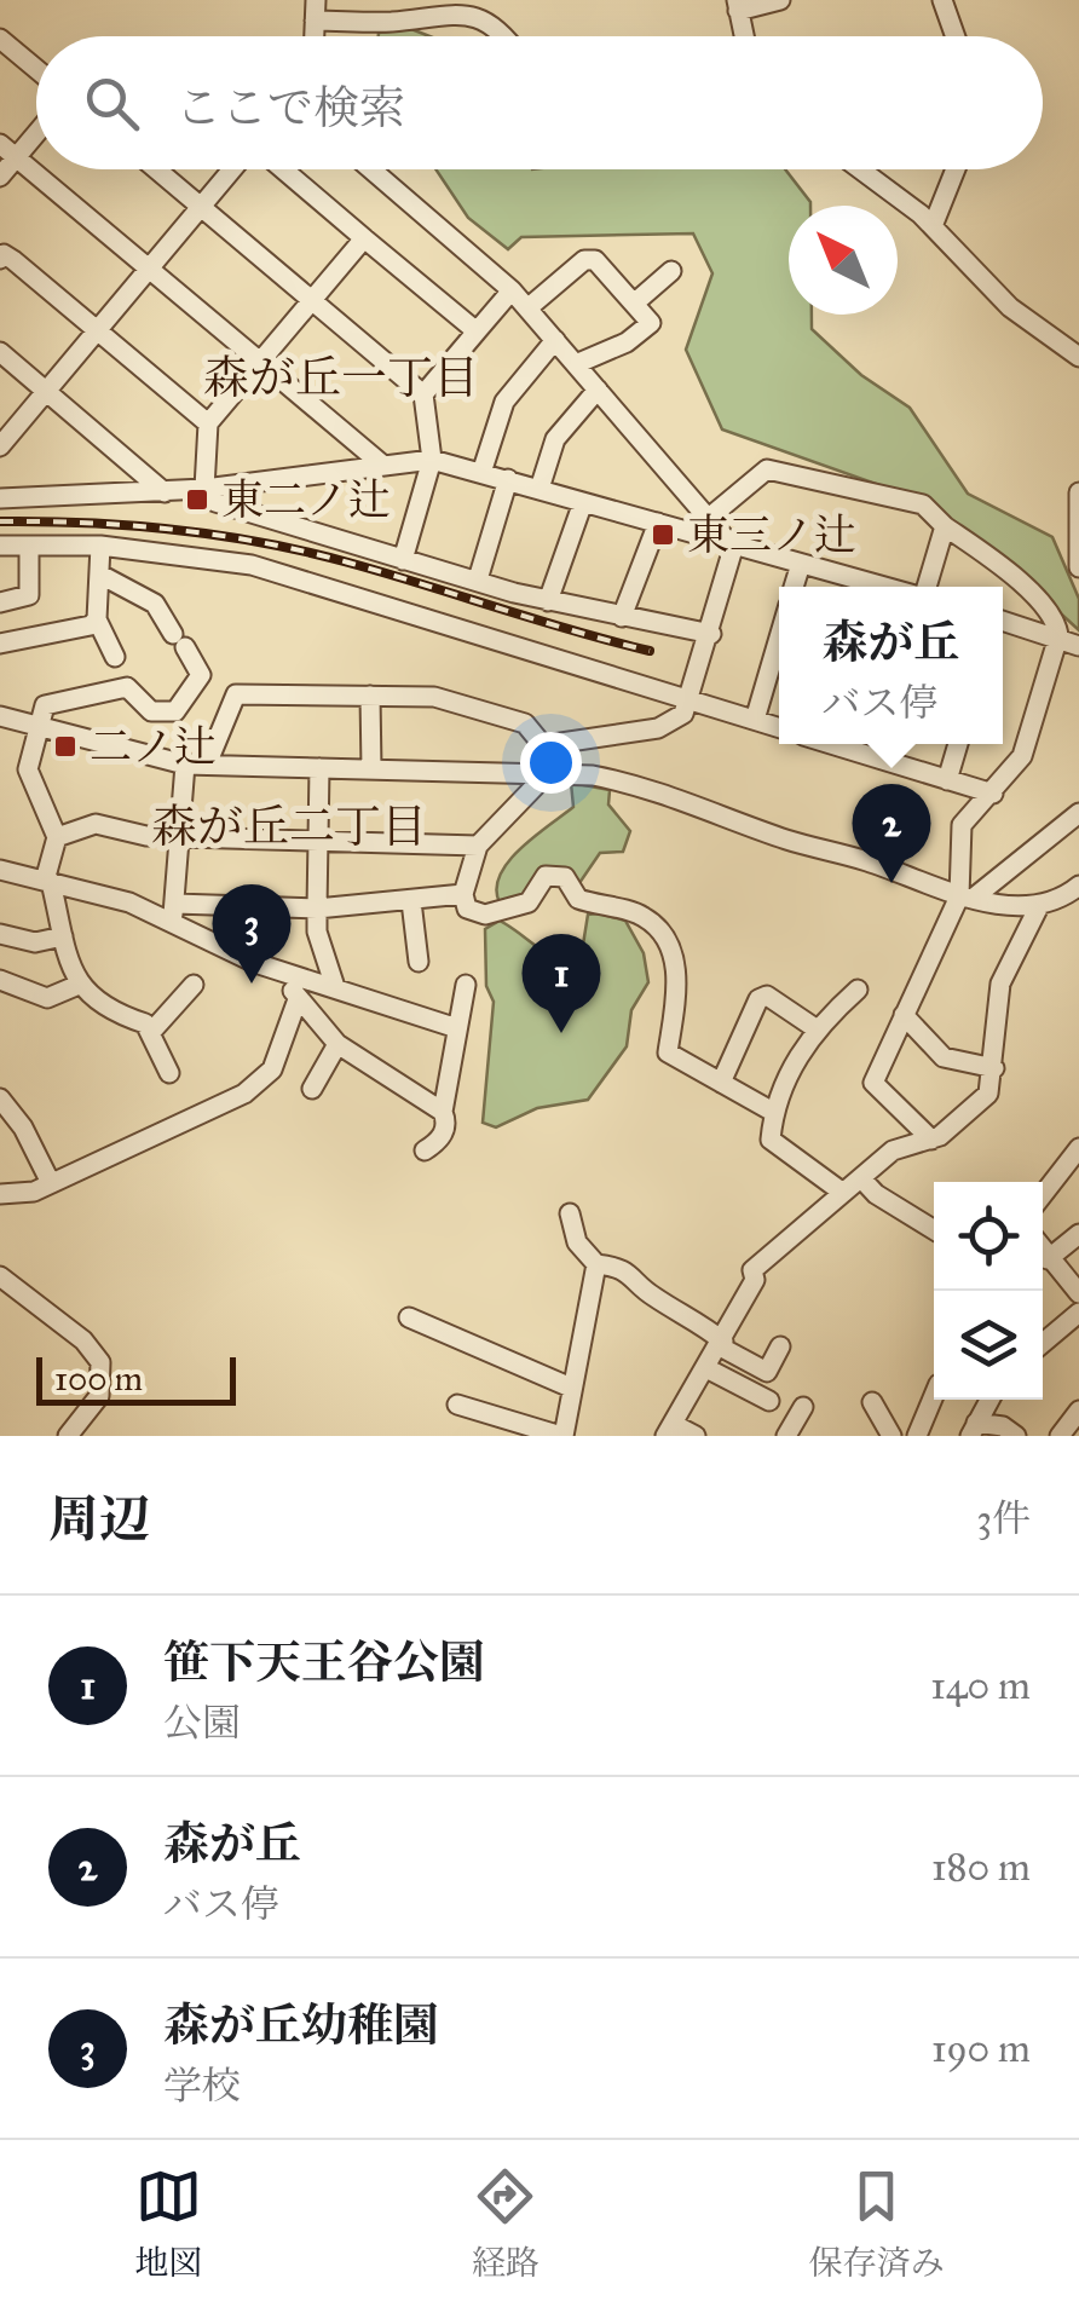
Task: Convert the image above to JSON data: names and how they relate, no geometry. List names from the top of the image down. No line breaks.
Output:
{"districts":["森が丘一丁目","森が丘二丁目"],"places":{"transit":["東二ノ辻","東三ノ辻","二ノ辻"]},"scale_bar":"100 m","north":"top left","page":{"search":"ここで検索","popup":["森が丘","バス停"],"pins":["2","3","1"],"scale":"100 m","heading":["周辺","3件"],"list":[{"mark":"1","name":"笹下天王谷公園","note":"公園","value":"140 m"},{"mark":"2","name":"森が丘","note":"バス停","value":"180 m"},{"mark":"3","name":"森が丘幼稚園","note":"学校","value":"190 m"}],"nav":["地図","経路","保存済み"]}}
